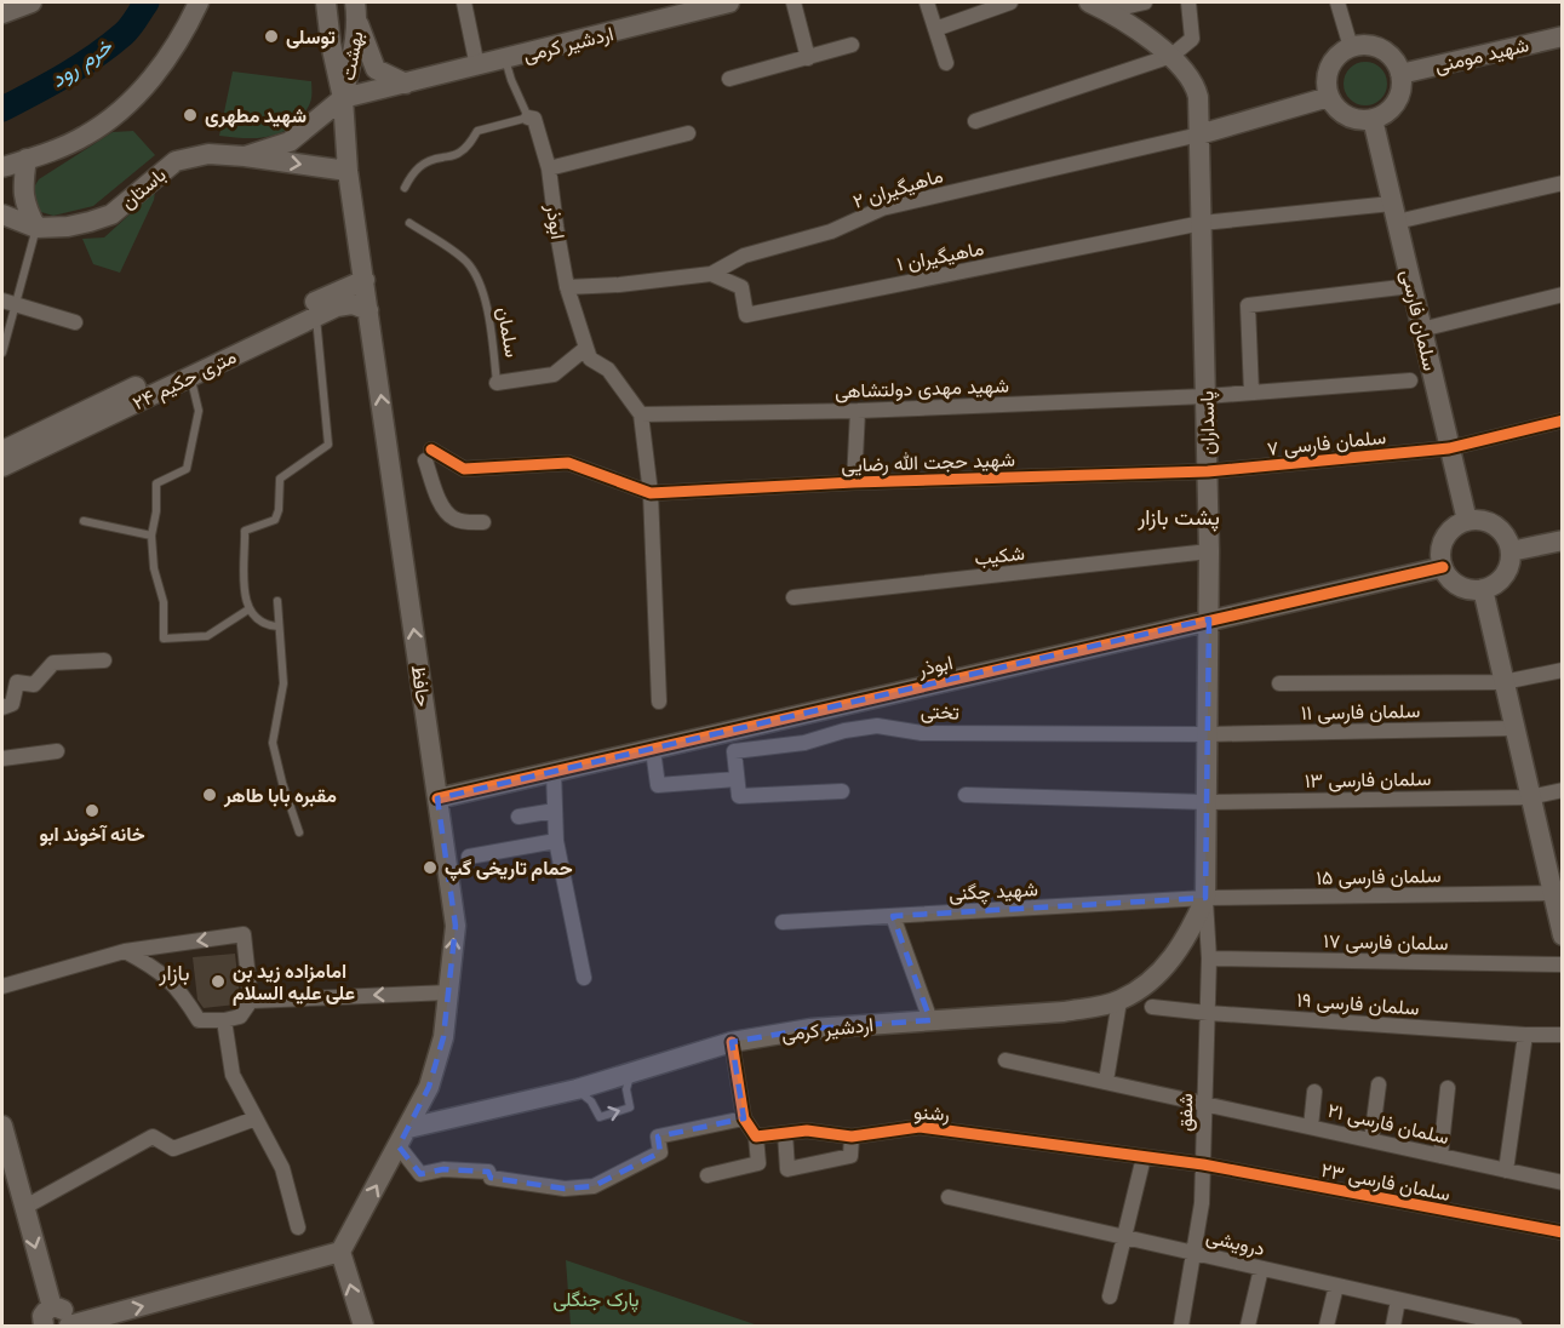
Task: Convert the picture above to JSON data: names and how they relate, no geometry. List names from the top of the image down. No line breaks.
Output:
{"streets":{"main road":["اردشیر کرمی","شهید مومنی","بهشت","باستان","ابوذر","سلمان فارسی","۲۴ متری حکیم","پاسداران","حافظ"],"street":["ماهیگیران ۲","ماهیگیران ۱","سلمان","شهید مهدی دولتشاهی","سلمان فارسی ۷","شهید حجت الله رضایی","شکیب","تختی","سلمان فارسی ۱۱","سلمان فارسی ۱۳","سلمان فارسی ۱۵","شهید چگنی","سلمان فارسی ۱۷","سلمان فارسی ۱۹","رشنو","شفق","سلمان فارسی ۲۱","سلمان فارسی ۲۳","درویشی"]},"crossings":[["اردشیر کرمی","بهشت"],["اردشیر کرمی","باستان"],["اردشیر کرمی","ابوذر"],["اردشیر کرمی","پاسداران"],["اردشیر کرمی","حافظ"],["اردشیر کرمی","سلمان فارسی ۱۵"],["اردشیر کرمی","شهید چگنی"],["اردشیر کرمی","شفق"],["شهید مومنی","سلمان فارسی"],["بهشت","باستان"],["بهشت","حافظ"],["باستان","حافظ"],["ماهیگیران ۲","ابوذر"],["ماهیگیران ۲","ماهیگیران ۱"],["ماهیگیران ۲","پاسداران"],["ابوذر","سلمان فارسی"],["ابوذر","سلمان"],["ابوذر","شهید مهدی دولتشاهی"],["ابوذر","پاسداران"],["ابوذر","حافظ"],["ماهیگیران ۱","پاسداران"],["سلمان فارسی","سلمان فارسی ۷"],["۲۴ متری حکیم","حافظ"],["شهید مهدی دولتشاهی","پاسداران"],["پاسداران","سلمان فارسی ۷"],["پاسداران","شهید حجت الله رضایی"],["پاسداران","شکیب"],["پاسداران","تختی"],["پاسداران","سلمان فارسی ۱۱"],["پاسداران","سلمان فارسی ۱۳"],["پاسداران","سلمان فارسی ۱۵"],["پاسداران","شهید چگنی"],["پاسداران","شفق"],["سلمان فارسی ۷","شهید حجت الله رضایی"],["تختی","سلمان فارسی ۱۱"],["سلمان فارسی ۱۵","شهید چگنی"],["سلمان فارسی ۱۵","شفق"],["شهید چگنی","شفق"],["سلمان فارسی ۱۷","شفق"],["سلمان فارسی ۱۹","شفق"],["رشنو","شفق"],["رشنو","سلمان فارسی ۲۳"],["شفق","سلمان فارسی ۲۱"],["شفق","سلمان فارسی ۲۳"],["شفق","درویشی"]],"one_way":["حافظ"],"districts":["پشت بازار","بازار"],"water":["خرم رود"],"parks":["پارک جنگلی"],"places":["توسلی","شهید مطهری","مقبره بابا طاهر","خانه آخوند ابو","حمام تاریخی گپ","امامزاده زید بن علی علیه السلام"]}
